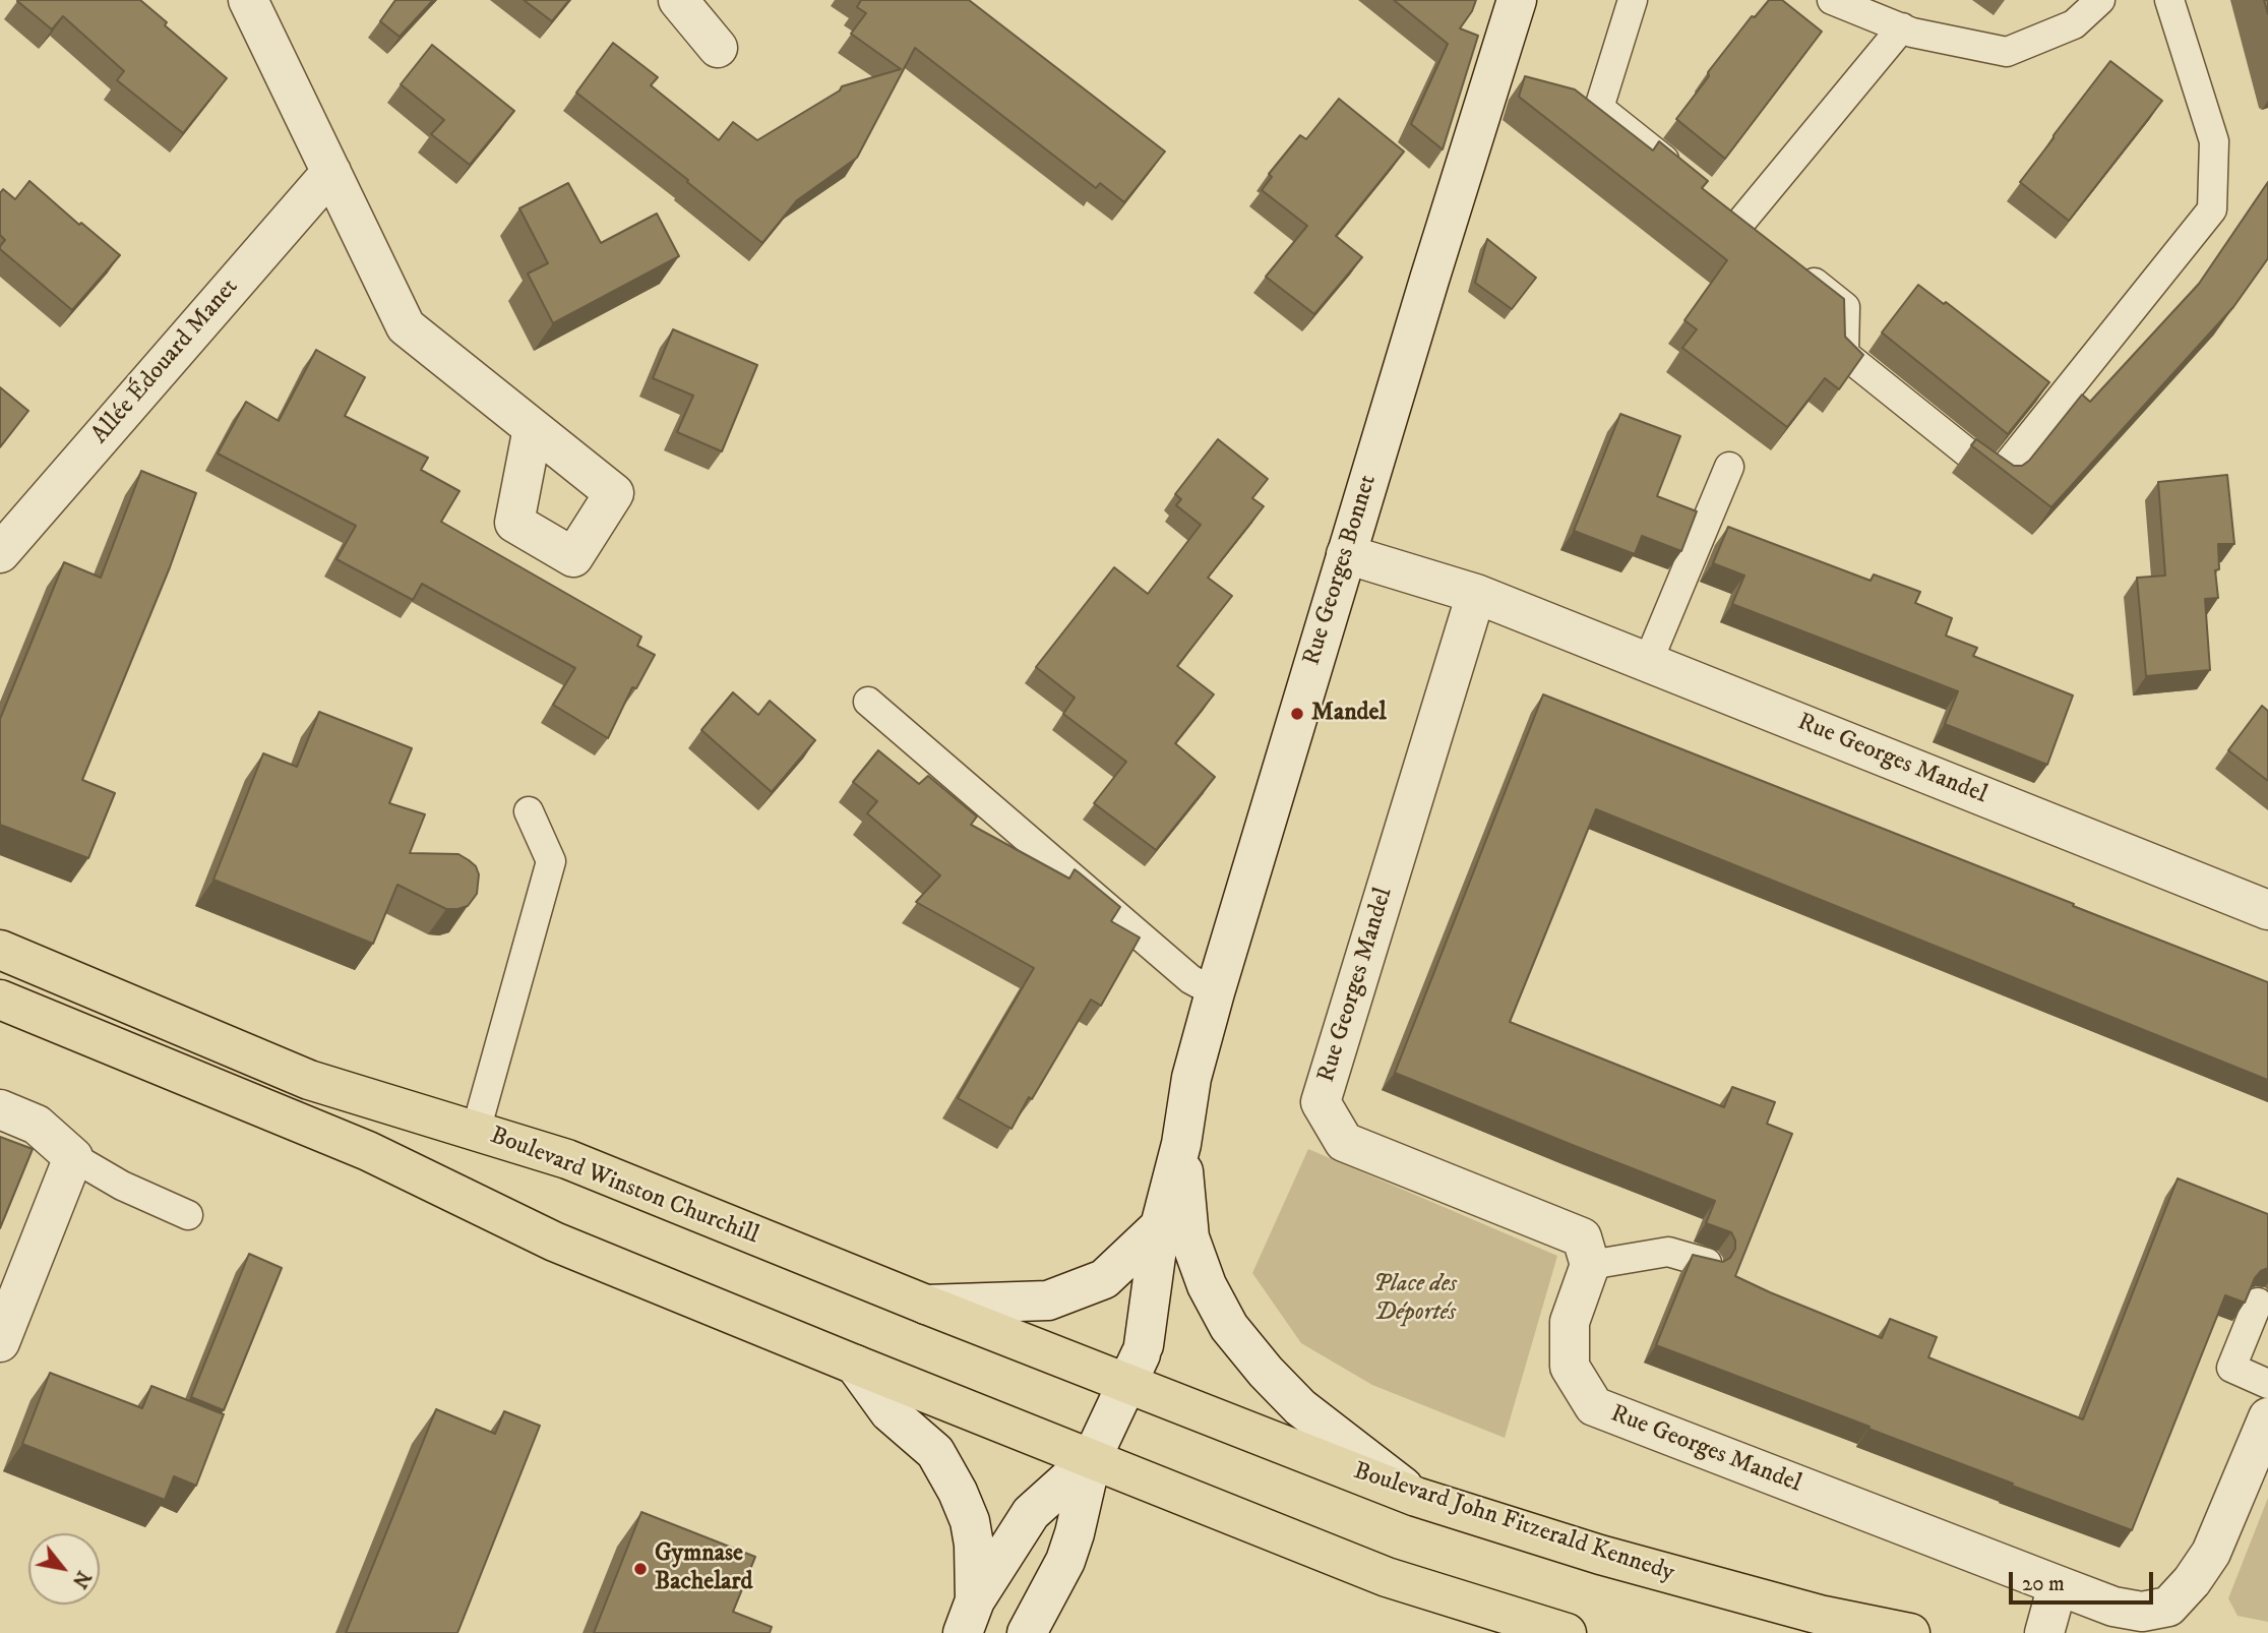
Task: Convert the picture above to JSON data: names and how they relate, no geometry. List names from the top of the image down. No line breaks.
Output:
{"streets":{"main road":["Boulevard Winston Churchill","Boulevard John Fitzerald Kennedy"],"street":["Allée Édouard Manet","Rue Georges Bonnet","Rue Georges Mandel"]},"crossings":[["Rue Georges Bonnet","Rue Georges Mandel"],["Rue Georges Bonnet","Boulevard Winston Churchill"],["Rue Georges Bonnet","Boulevard John Fitzerald Kennedy"],["Boulevard Winston Churchill","Boulevard John Fitzerald Kennedy"]],"parks":["Place des Déportés"],"places":["Mandel","Gymnase Bachelard"],"scale_bar":"20 m","north":"bottom right"}
